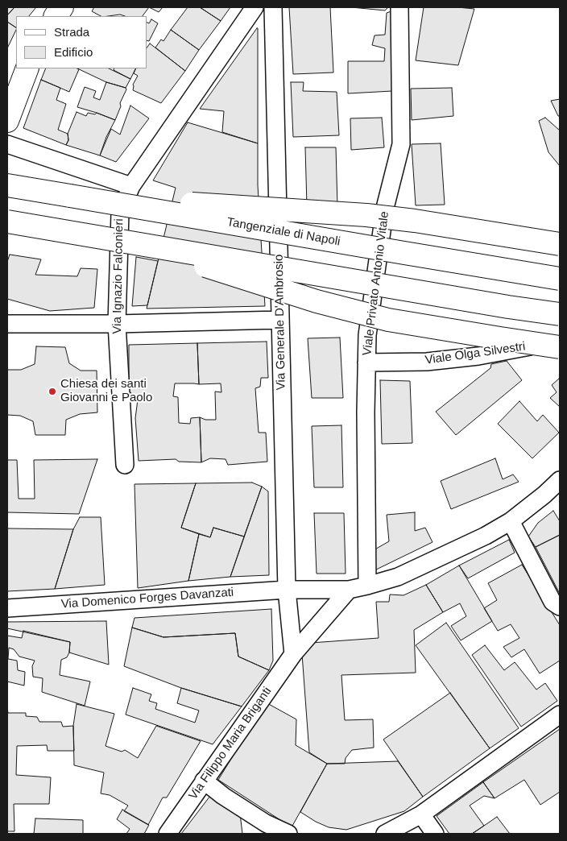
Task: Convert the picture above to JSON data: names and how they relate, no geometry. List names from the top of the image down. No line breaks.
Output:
{"streets":{"main road":["Tangenziale di Napoli"],"street":["Via Ignazio Falconieri","Viale Privato Antonio Vitale","Via Generale D'Ambrosio","Viale Olga Silvestri","Via Domenico Forges Davanzati","Via Filippo Maria Briganti"]},"crossings":[["Viale Privato Antonio Vitale","Viale Olga Silvestri"],["Via Generale D'Ambrosio","Via Domenico Forges Davanzati"]],"places":["Chiesa dei santi Giovanni e Paolo"],"legend":["Strada","Edificio"]}
